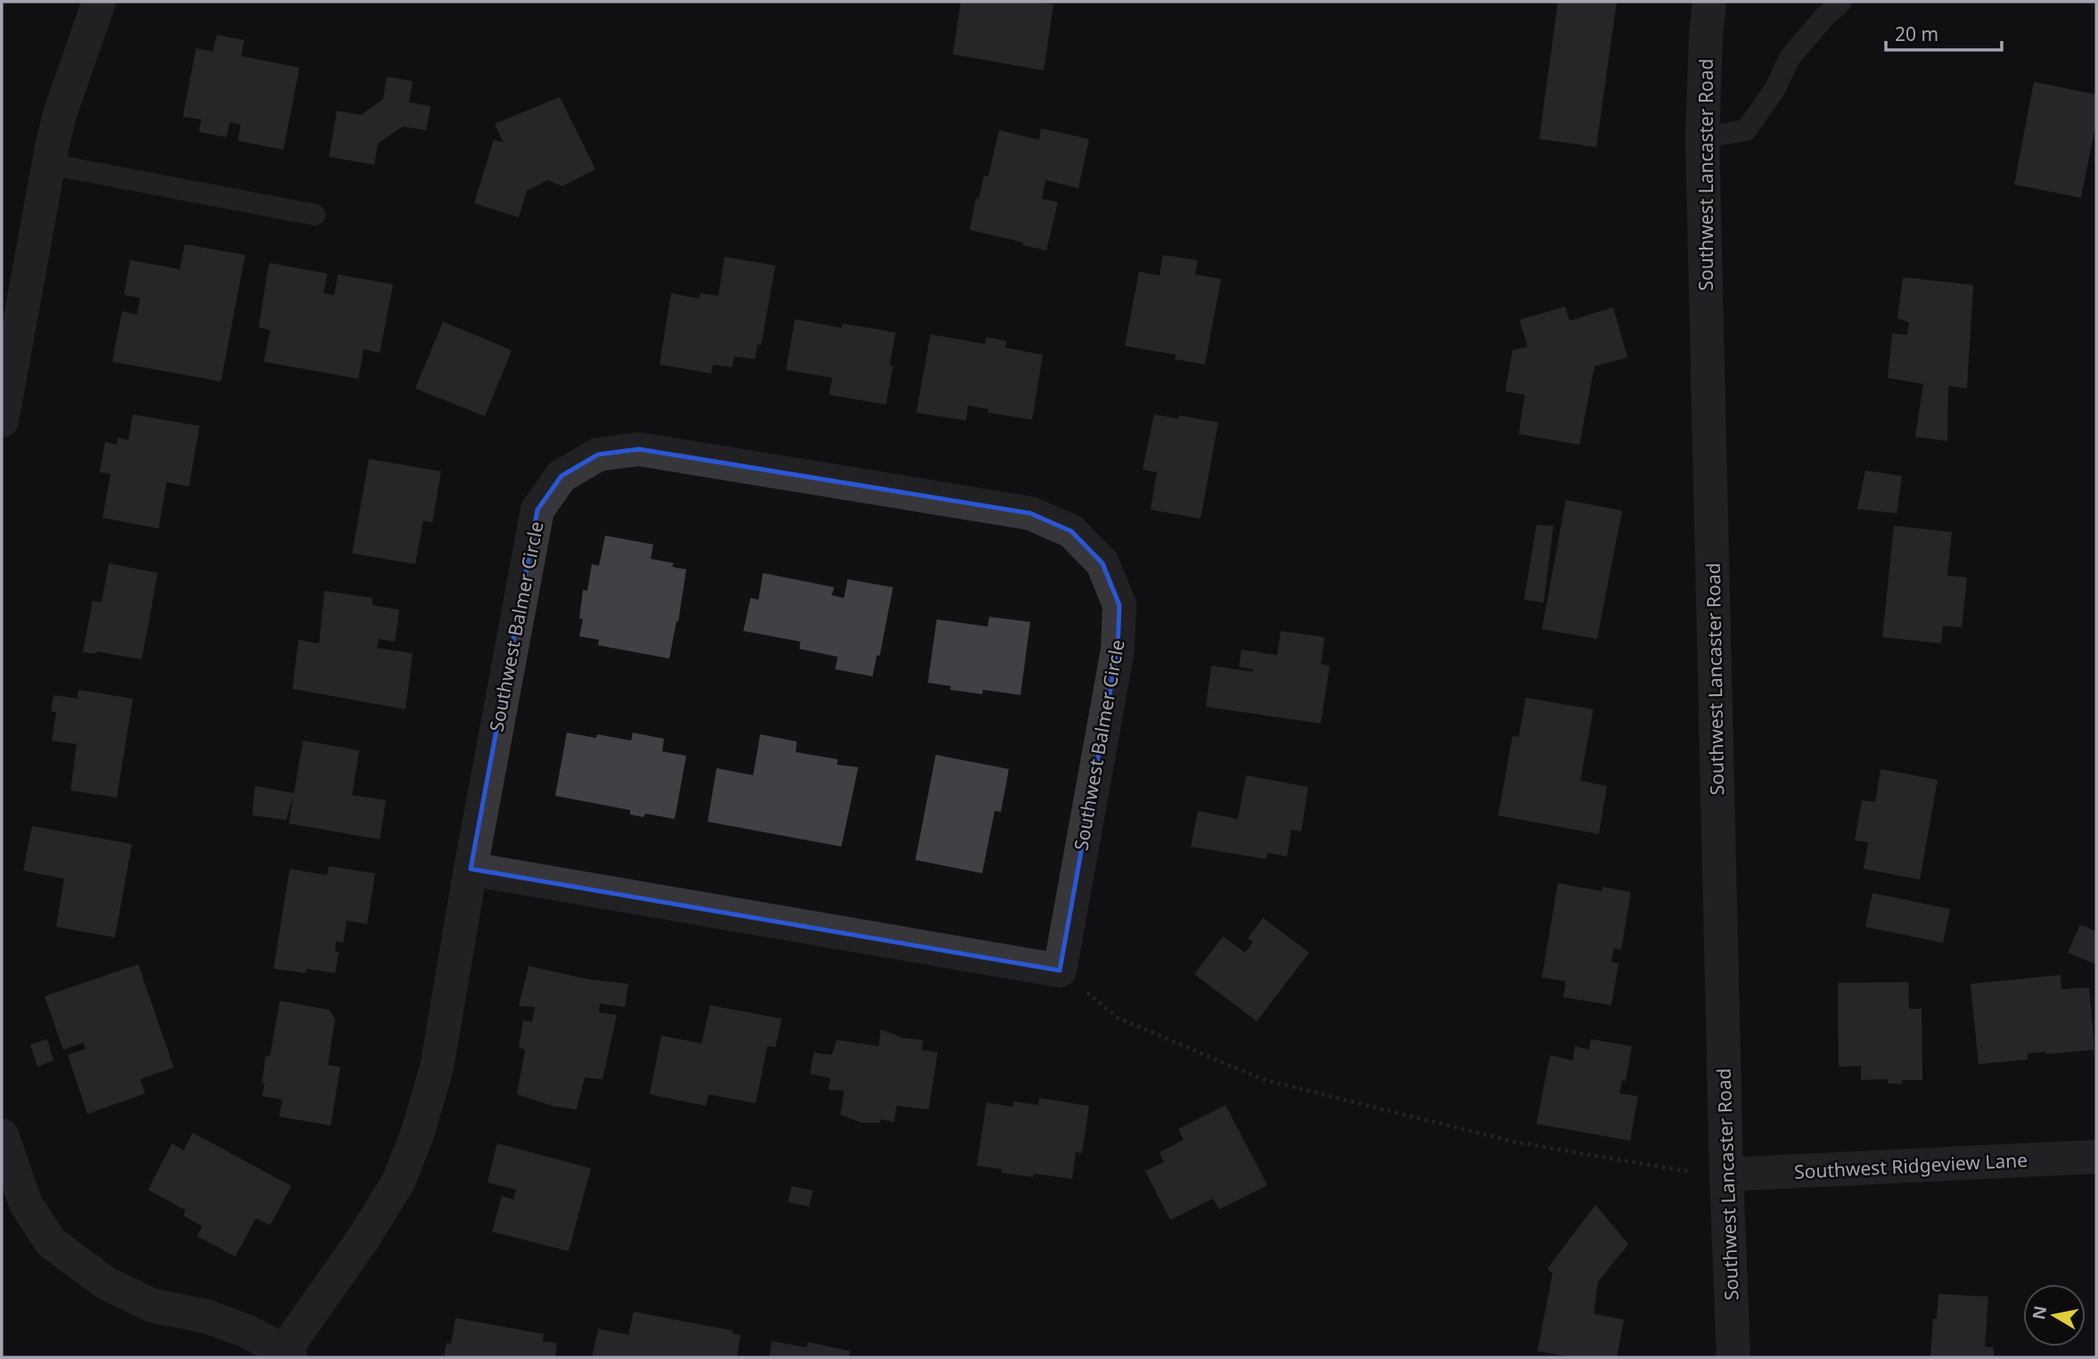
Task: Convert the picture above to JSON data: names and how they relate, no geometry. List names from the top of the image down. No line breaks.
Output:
{"streets":{"street":["Southwest Lancaster Road","Southwest Balmer Circle","Southwest Ridgeview Lane"]},"crossings":[["Southwest Lancaster Road","Southwest Ridgeview Lane"]],"scale_bar":"20 m","north":"left"}
